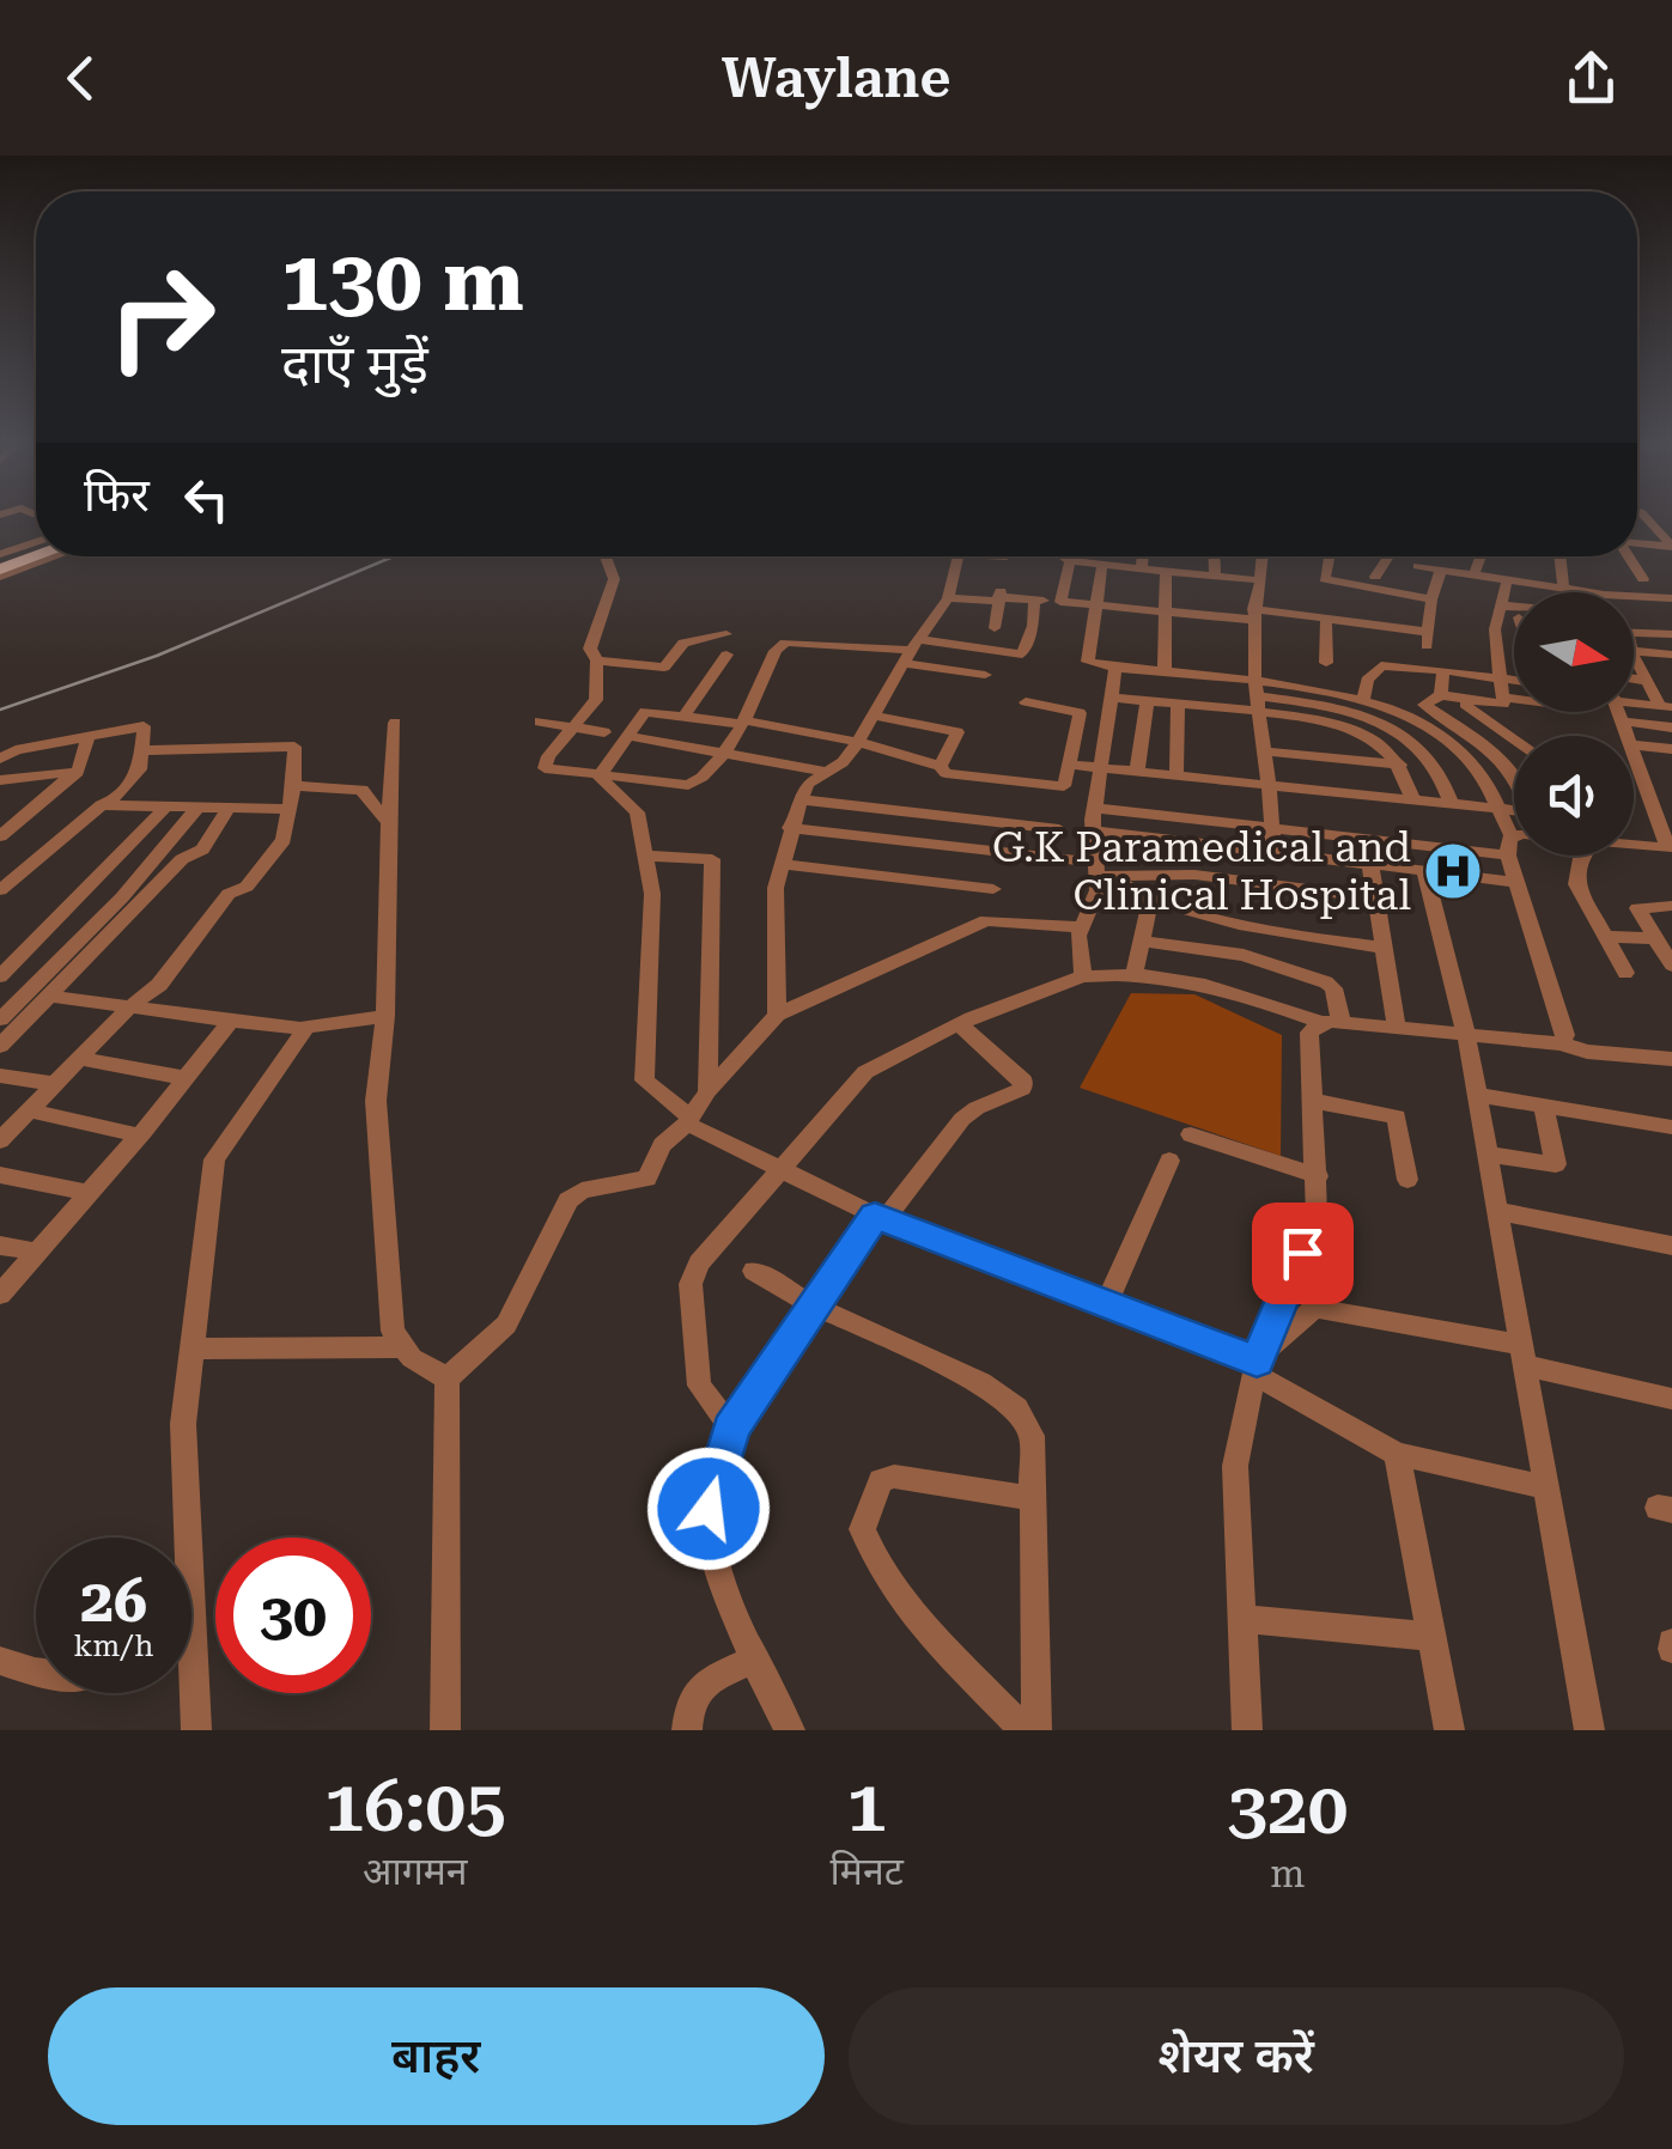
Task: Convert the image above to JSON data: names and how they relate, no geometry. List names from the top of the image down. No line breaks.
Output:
{"places":{"hospital":["G.K Paramedical and Clinical Hospital"]},"north":"right","page":{"header":"Waylane","turn":["130 m","दाएँ मुड़ें"],"then":"फिर","speed":"26 km/h","limit":"30","eta":["16:05","आगमन","1","मिनट","320","m"],"buttons":["बाहर","शेयर करें"]}}
